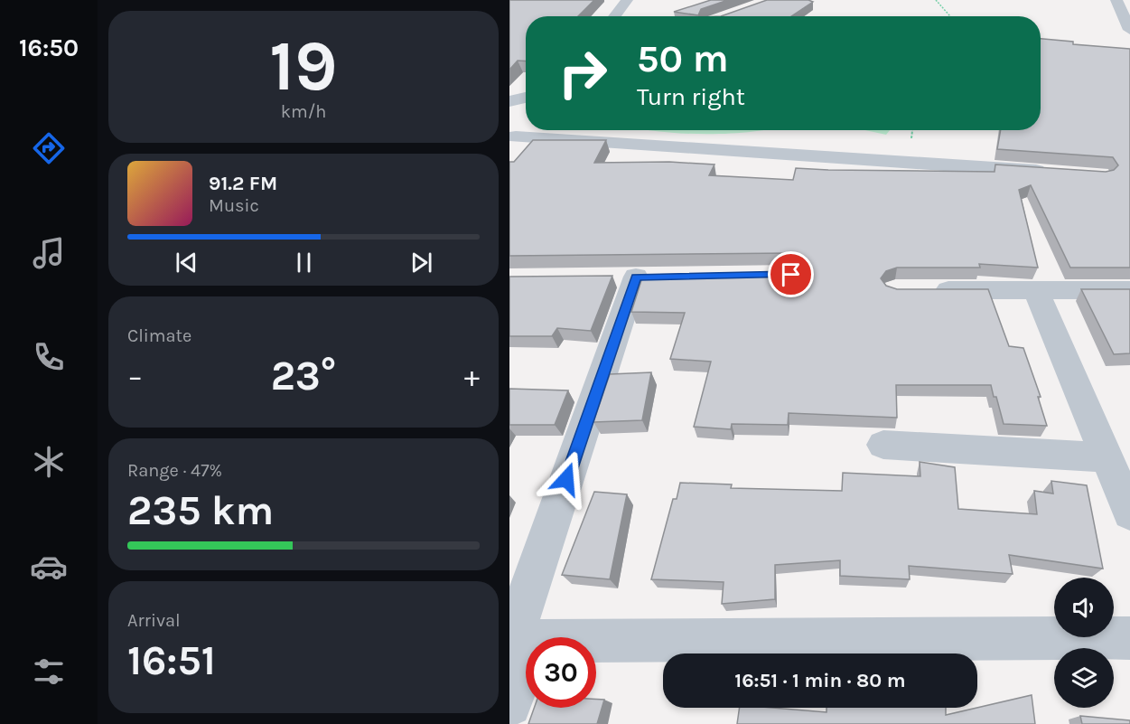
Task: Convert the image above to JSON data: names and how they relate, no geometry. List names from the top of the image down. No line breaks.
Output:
{"page":{"tabs":"16:50","tile":[["19","km/h"],"Climate",["Range · 47%","235 km"],["Arrival","16:51"]],"turn":["50 m","Turn right"],"song":["91.2 FM","Music"],"heat":["−","23°","+"],"limit":"30","trip":"16:51 · 1 min · 80 m"}}
